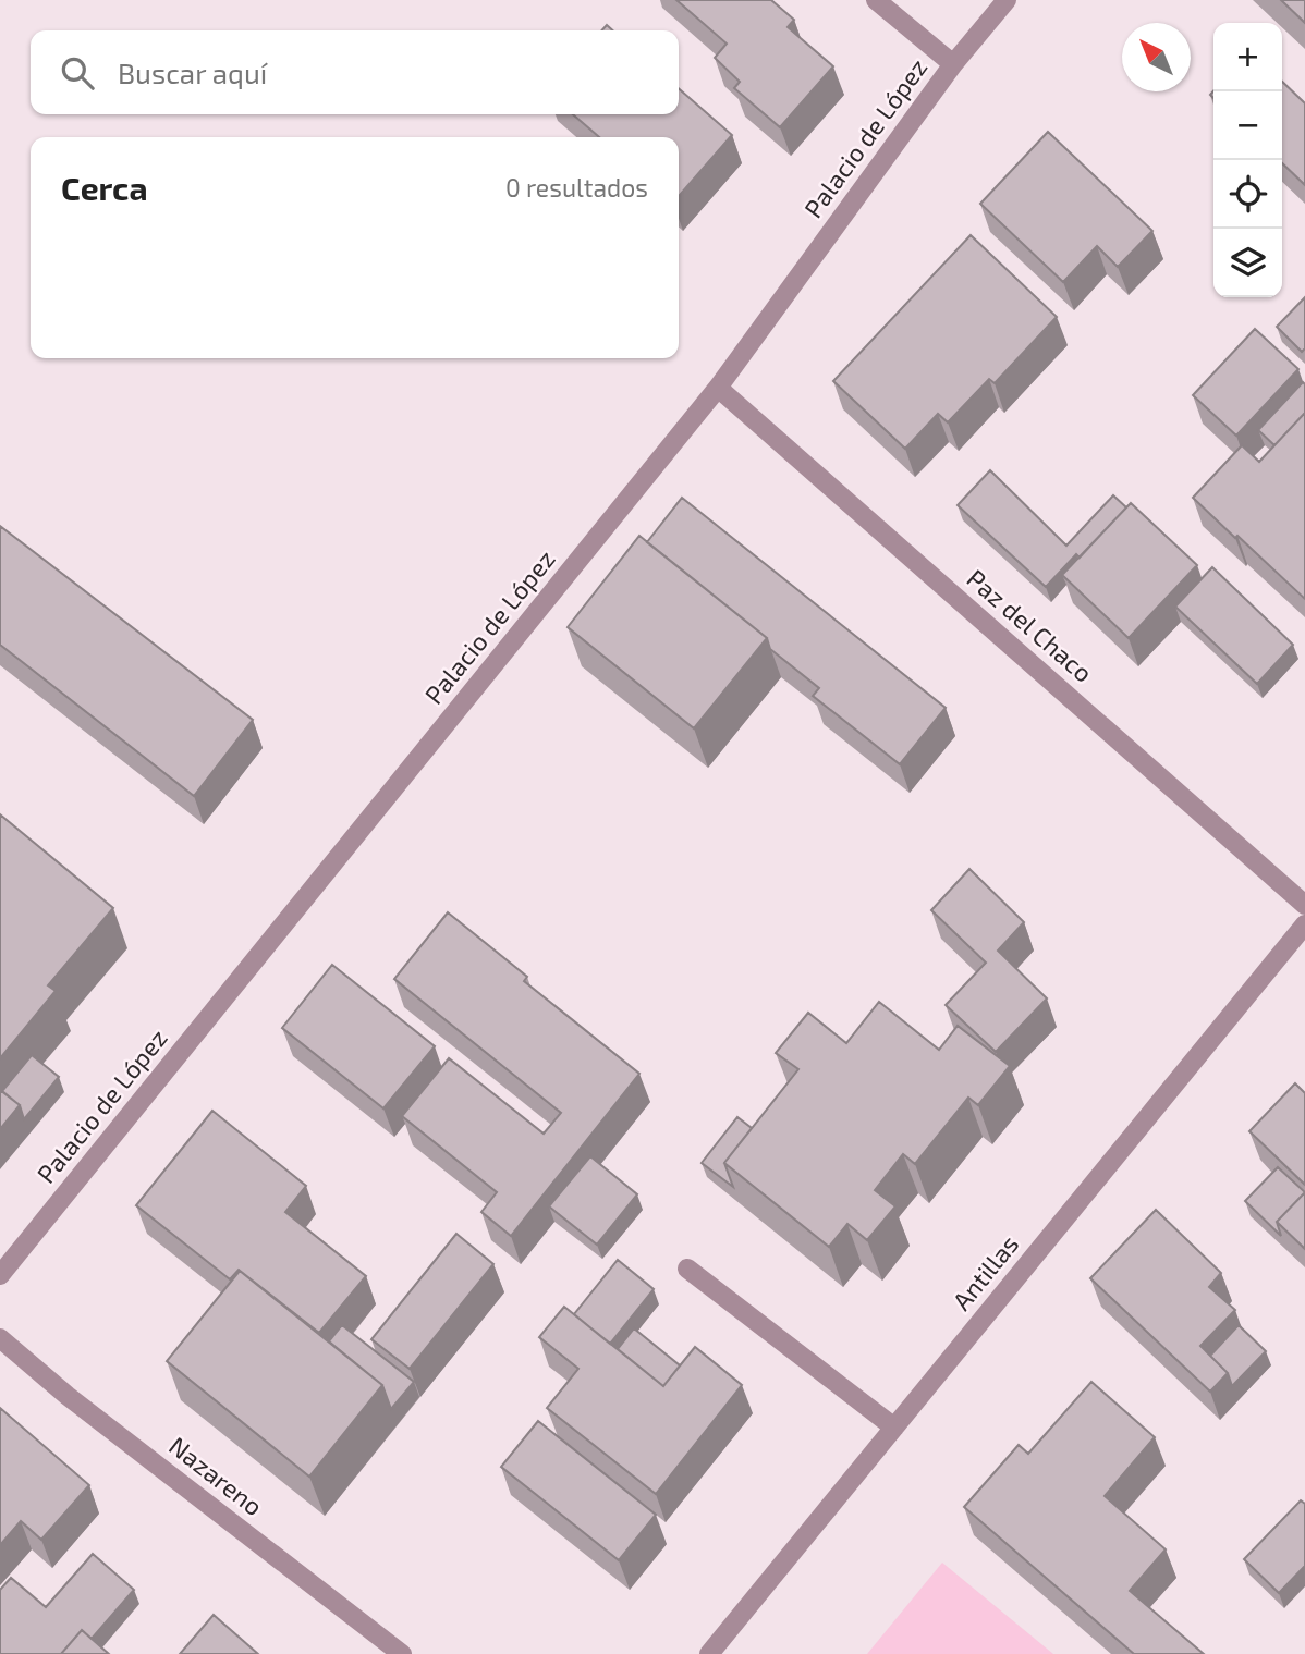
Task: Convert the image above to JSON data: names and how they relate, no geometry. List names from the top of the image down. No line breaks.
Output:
{"streets":{"street":["Palacio de López","Paz del Chaco","Antillas","Nazareno"]},"crossings":[["Palacio de López","Paz del Chaco"]],"north":"top left","page":{"map_buttons":["+","−"],"search":"Buscar aquí","heading":["Cerca","0 resultados"]}}
